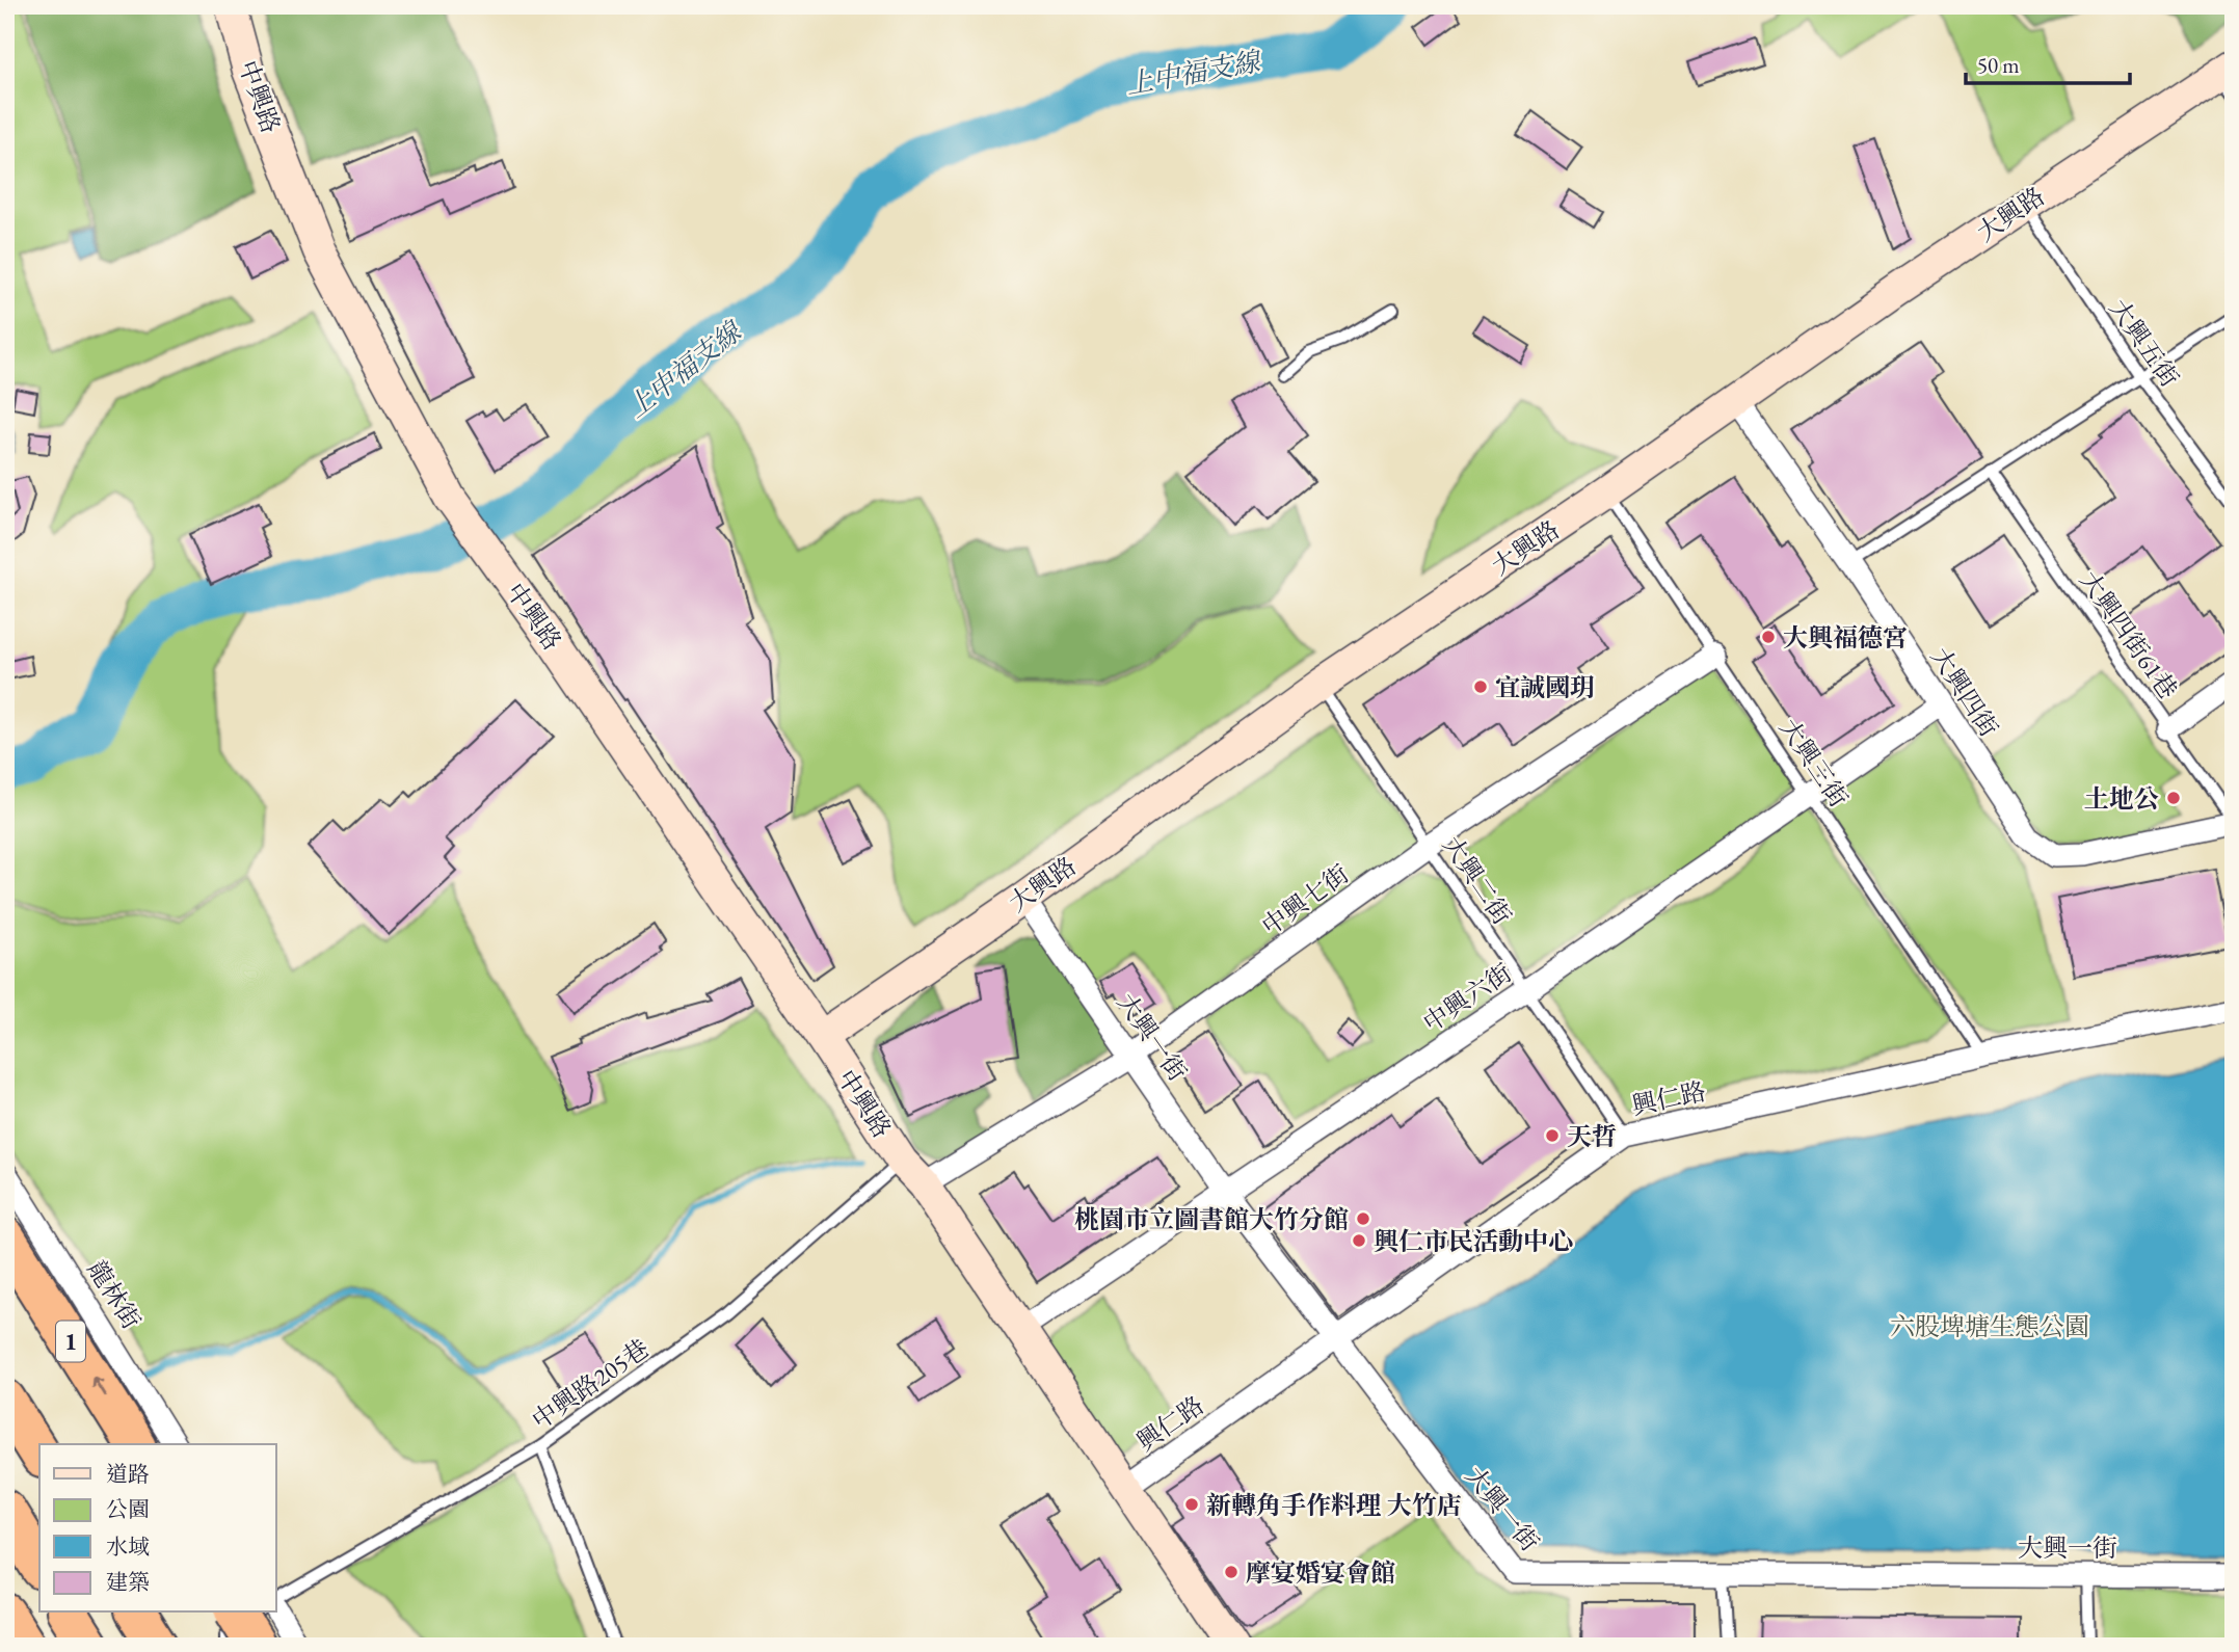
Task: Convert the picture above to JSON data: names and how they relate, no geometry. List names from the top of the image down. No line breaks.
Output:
{"streets":{"highway":["1"],"street":["中興路","大興路","大興四街","中興七街","中興六街","大興一街","興仁路","龍林街"],"lane":["大興五街","大興四街61巷","大興三街","大興二街","中興路205巷"]},"crossings":[["中興路","大興路"],["中興路","中興七街"],["中興路","中興六街"],["中興路","興仁路"],["中興路","中興路205巷"],["大興路","大興五街"],["大興路","大興四街"],["大興路","大興三街"],["大興路","大興二街"],["大興路","大興一街"],["大興四街61巷","大興四街"],["大興四街","中興六街"],["大興三街","中興七街"],["大興三街","中興六街"],["大興三街","興仁路"],["大興二街","中興七街"],["大興二街","中興六街"],["大興二街","興仁路"],["中興七街","大興一街"],["中興六街","大興一街"],["大興一街","興仁路"]],"water":["上中福支線"],"parks":["六股埤塘生態公園"],"places":["大興福德宮","宜誠國玥","土地公","天哲","桃園市立圖書館大竹分館","興仁市民活動中心","新轉角手作料理 大竹店","摩宴婚宴會館"],"legend":["道路","公園","水域","建築"],"scale_bar":"50 m"}
